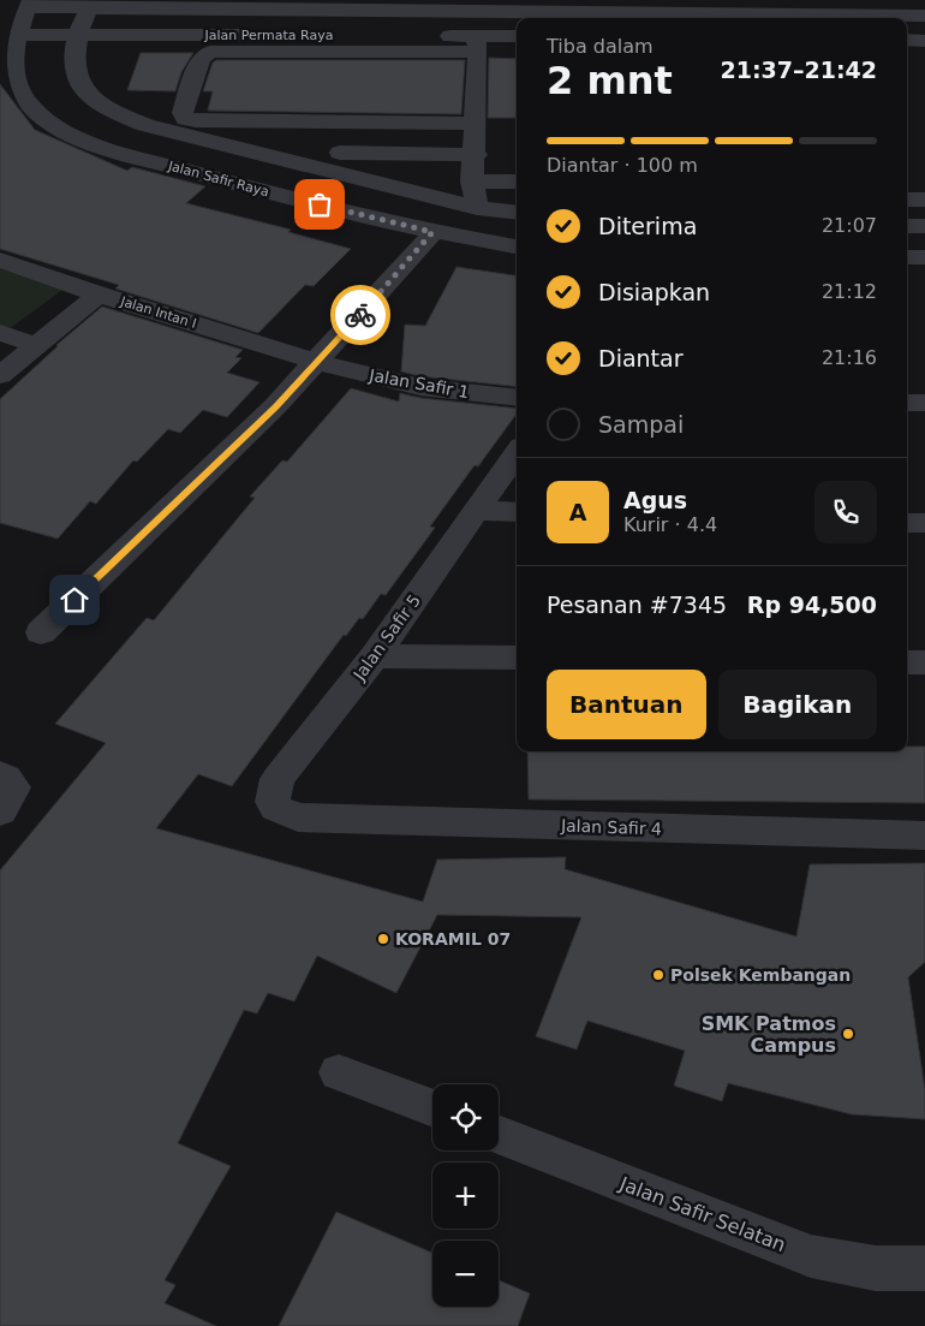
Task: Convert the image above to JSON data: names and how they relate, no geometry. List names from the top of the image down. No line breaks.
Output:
{"streets":{"street":["Jalan Permata Raya","Jalan Safir Raya","Jalan Intan I","Jalan Safir 1","Jalan Safir 5","Jalan Safir 4","Jalan Safir Selatan"]},"crossings":[["Jalan Permata Raya","Jalan Safir Raya"],["Jalan Intan I","Jalan Safir 1"],["Jalan Safir 5","Jalan Safir 4"]],"places":["KORAMIL 07","Polsek Kembangan","SMK Patmos Campus"],"page":{"heading":["2 mnt","Tiba dalam","21:37–21:42"],"panel":["Agus","Kurir · 4.4","Pesanan #7345","Rp 94,500"],"bar":"Diantar · 100 m","list":[["Diterima","21:07"],["Disiapkan","21:12"],["Diantar","21:16"],"Sampai"],"round":"A","buttons":["Bantuan","Bagikan"],"map_buttons":["+","−"]}}
